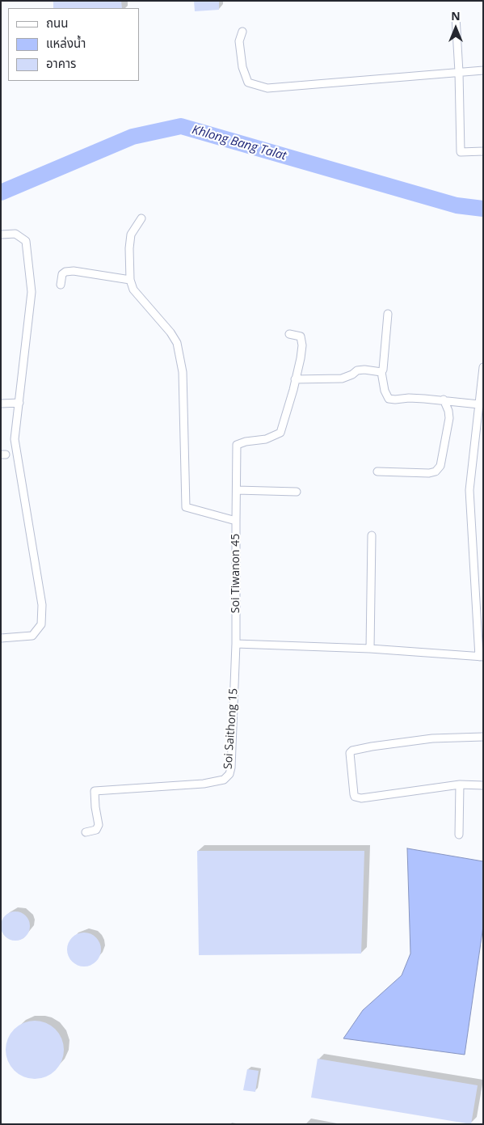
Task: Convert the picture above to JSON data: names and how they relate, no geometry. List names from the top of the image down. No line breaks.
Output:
{"streets":{"street":["Soi Tiwanon 45","Soi Saithong 15"]},"crossings":[["Soi Tiwanon 45","Soi Saithong 15"]],"water":["Khlong Bang Talat"],"legend":["ถนน","แหล่งน้ำ","อาคาร"],"north":"top"}
